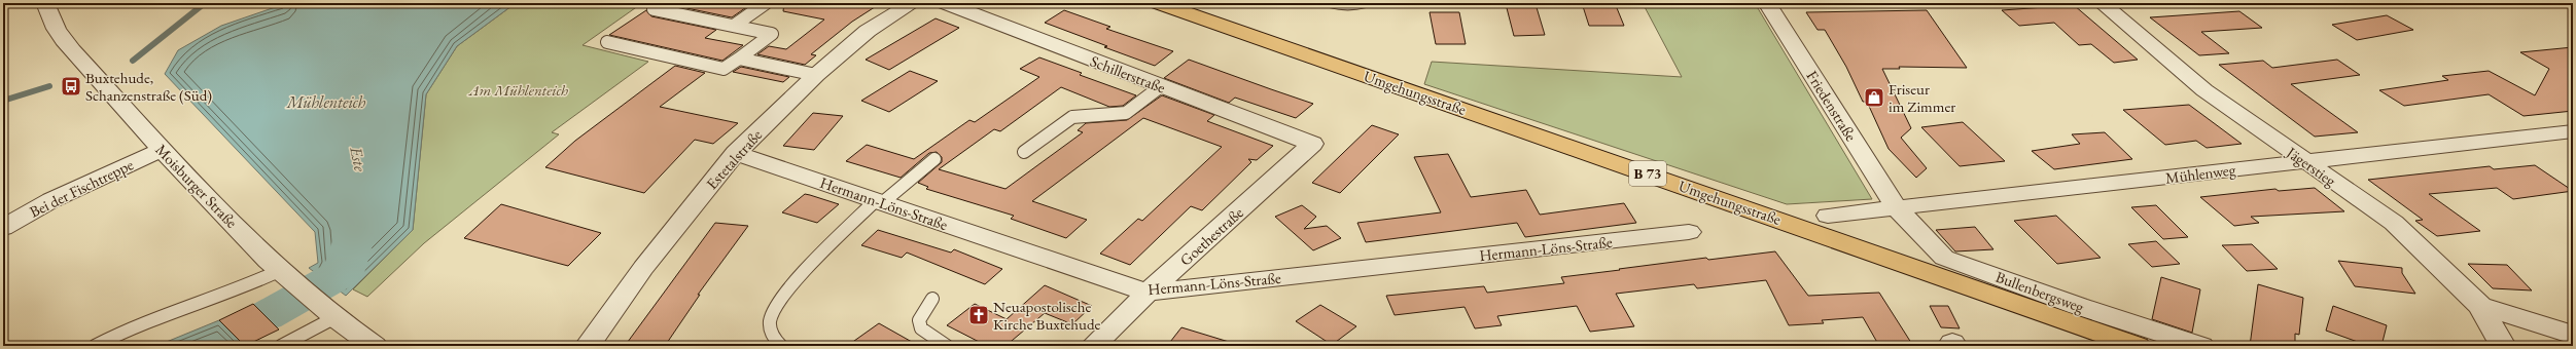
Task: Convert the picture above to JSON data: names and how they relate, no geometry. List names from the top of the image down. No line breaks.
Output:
{"streets":{"main road":["Umgehungsstraße","B 73"],"street":["Schillerstraße","Friedenstraße","Estetalstraße","Jägerstieg","Mühlenweg","Moisburger Straße","Bei der Fischtreppe","Hermann-Löns-Straße","Goethestraße","Bullenbergsweg"]},"crossings":[["Schillerstraße","Goethestraße"],["Friedenstraße","Mühlenweg"],["Friedenstraße","Bullenbergsweg"],["Estetalstraße","Hermann-Löns-Straße"],["Jägerstieg","Mühlenweg"],["Mühlenweg","Bullenbergsweg"],["Moisburger Straße","Bei der Fischtreppe"],["Hermann-Löns-Straße","Goethestraße"]],"water":["Mühlenteich","Este"],"parks":["Am Mühlenteich"],"places":{"bus stop":["Buxtehude, Schanzenstraße (Süd)"],"shop":["Friseur im Zimmer"],"church":["Neuapostolische Kirche Buxtehude"]}}
